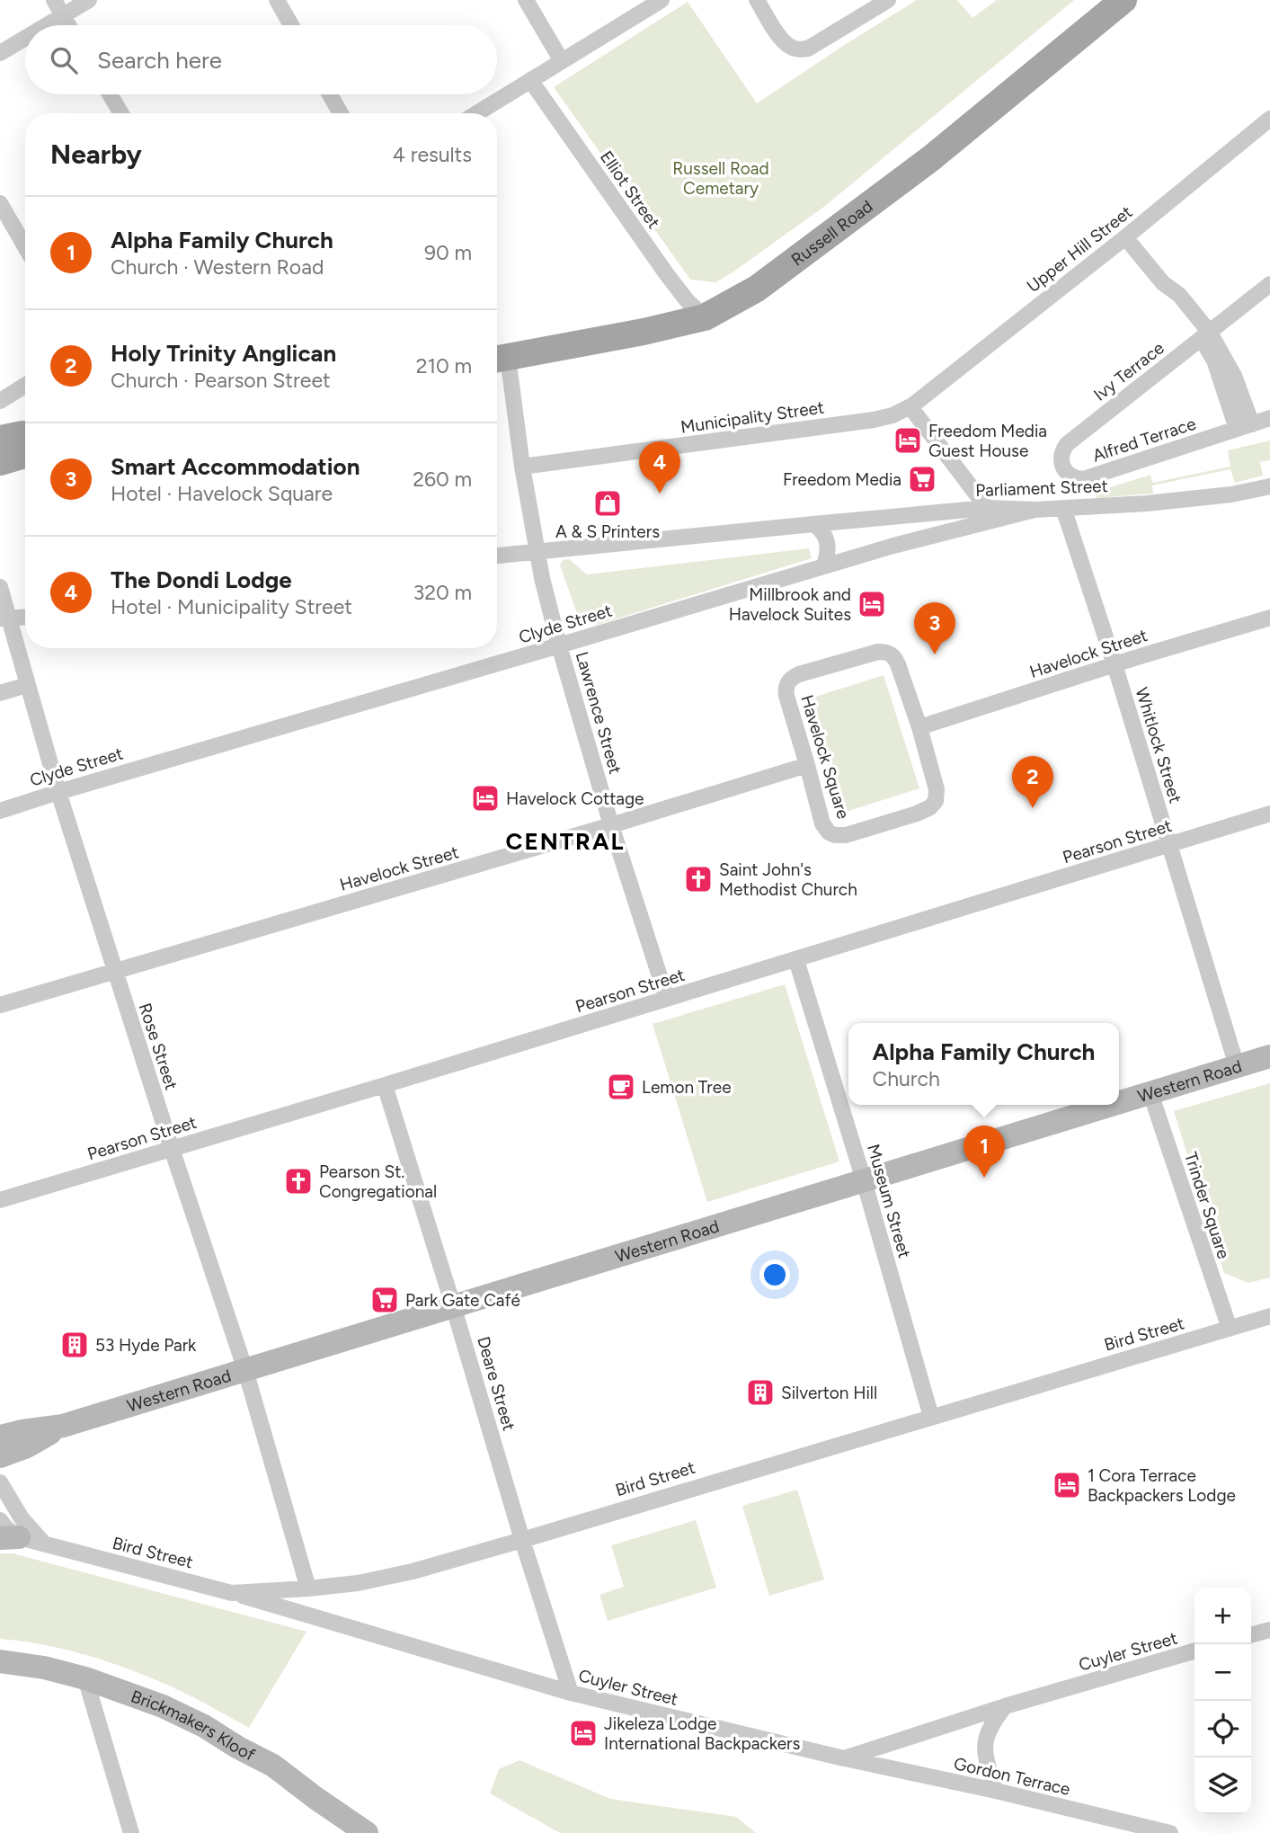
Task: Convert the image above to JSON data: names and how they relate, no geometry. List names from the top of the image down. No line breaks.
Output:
{"streets":{"main road":["Russell Road"],"street":["Elliot Street","Upper Hill Street","Ivy Terrace","Municipality Street","Alfred Terrace","Parliament Street","Clyde Street","Havelock Street","Lawrence Street","Whitlock Street","Havelock Square","Pearson Street","Rose Street","Western Road","Museum Street","Trinder Square","Bird Street","Deare Street","Cuyler Street","Brickmakers Kloof","Gordon Terrace"]},"crossings":[["Elliot Street","Russell Road"],["Russell Road","Lawrence Street"],["Upper Hill Street","Municipality Street"],["Ivy Terrace","Alfred Terrace"],["Municipality Street","Lawrence Street"],["Parliament Street","Clyde Street"],["Parliament Street","Lawrence Street"],["Parliament Street","Whitlock Street"],["Clyde Street","Lawrence Street"],["Clyde Street","Rose Street"],["Havelock Street","Lawrence Street"],["Havelock Street","Whitlock Street"],["Havelock Street","Havelock Square"],["Havelock Street","Rose Street"],["Lawrence Street","Pearson Street"],["Whitlock Street","Pearson Street"],["Whitlock Street","Western Road"],["Pearson Street","Rose Street"],["Pearson Street","Museum Street"],["Pearson Street","Deare Street"],["Rose Street","Western Road"],["Rose Street","Bird Street"],["Western Road","Museum Street"],["Western Road","Trinder Square"],["Western Road","Deare Street"],["Museum Street","Bird Street"],["Trinder Square","Bird Street"],["Bird Street","Deare Street"],["Bird Street","Cuyler Street"],["Deare Street","Cuyler Street"],["Cuyler Street","Gordon Terrace"]],"districts":["CENTRAL"],"parks":["Russell Road Cemetary"],"places":{"hotel":["Freedom Media Guest House","Millbrook and Havelock Suites","Havelock Cottage","1 Cora Terrace Backpackers Lodge","Jikeleza Lodge International Backpackers"],"supermarket":["Freedom Media","Park Gate Café"],"shop":["A & S Printers"],"church":["Saint John's Methodist Church","Pearson St. Congregational"],"cafe":["Lemon Tree"],"building":["53 Hyde Park","Silverton Hill"]},"page":{"search":"Search here","heading":["Nearby","4 results"],"list":[{"mark":"1","name":"Alpha Family Church","note":"Church · Western Road","value":"90 m"},{"mark":"2","name":"Holy Trinity Anglican","note":"Church · Pearson Street","value":"210 m"},{"mark":"3","name":"Smart Accommodation","note":"Hotel · Havelock Square","value":"260 m"},{"mark":"4","name":"The Dondi Lodge","note":"Hotel · Municipality Street","value":"320 m"}],"pins":["4","3","2","1"],"popup":["Alpha Family Church","Church"],"map_buttons":["+","−"]}}
